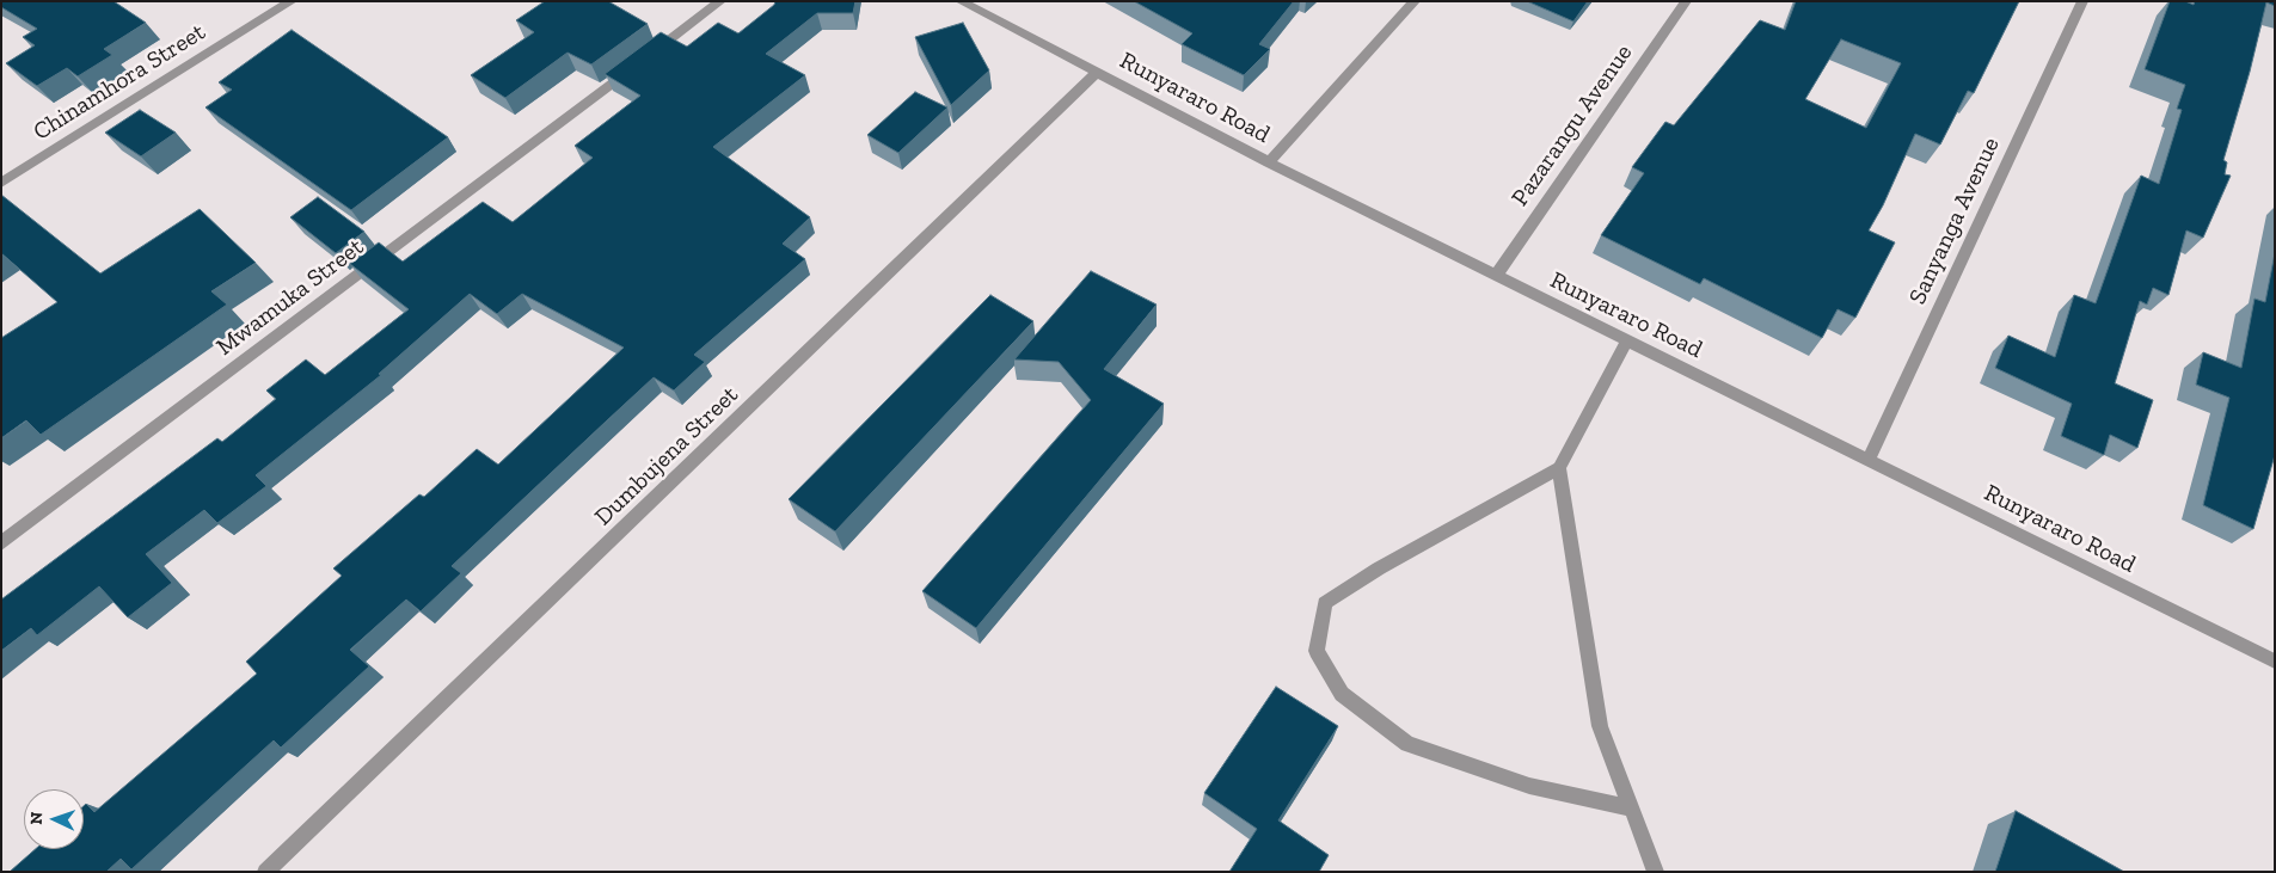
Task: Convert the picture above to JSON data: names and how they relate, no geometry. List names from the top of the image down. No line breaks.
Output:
{"streets":{"street":["Chinamhora Street","Runyararo Road","Pazarangu Avenue","Sanyanga Avenue","Mwamuka Street","Dumbujena Street"]},"crossings":[["Runyararo Road","Pazarangu Avenue"],["Runyararo Road","Sanyanga Avenue"],["Runyararo Road","Dumbujena Street"]],"north":"left"}
